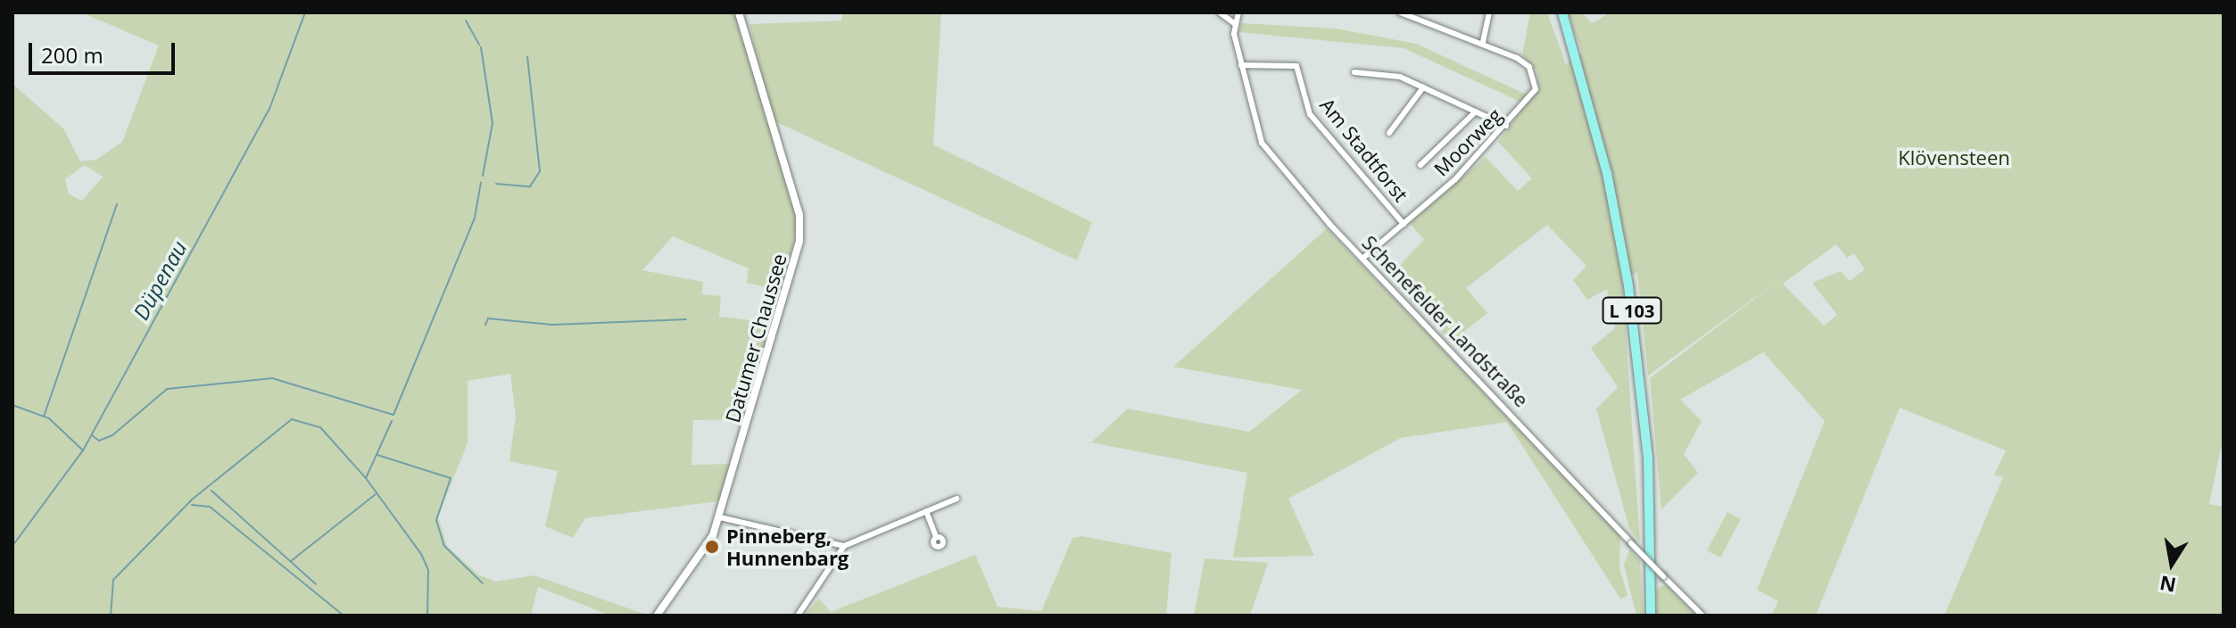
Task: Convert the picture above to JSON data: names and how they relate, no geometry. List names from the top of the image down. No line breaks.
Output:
{"streets":{"main road":["L 103"],"street":["Moorweg","Am Stadtforst","Schenefelder Landstraße","Datumer Chaussee"]},"crossings":[["Moorweg","Am Stadtforst"],["Moorweg","Schenefelder Landstraße"],["Am Stadtforst","Schenefelder Landstraße"]],"water":["Düpenau"],"parks":["Klövensteen"],"places":["Pinneberg, Hunnenbarg"],"scale_bar":"200 m","north":"bottom"}
